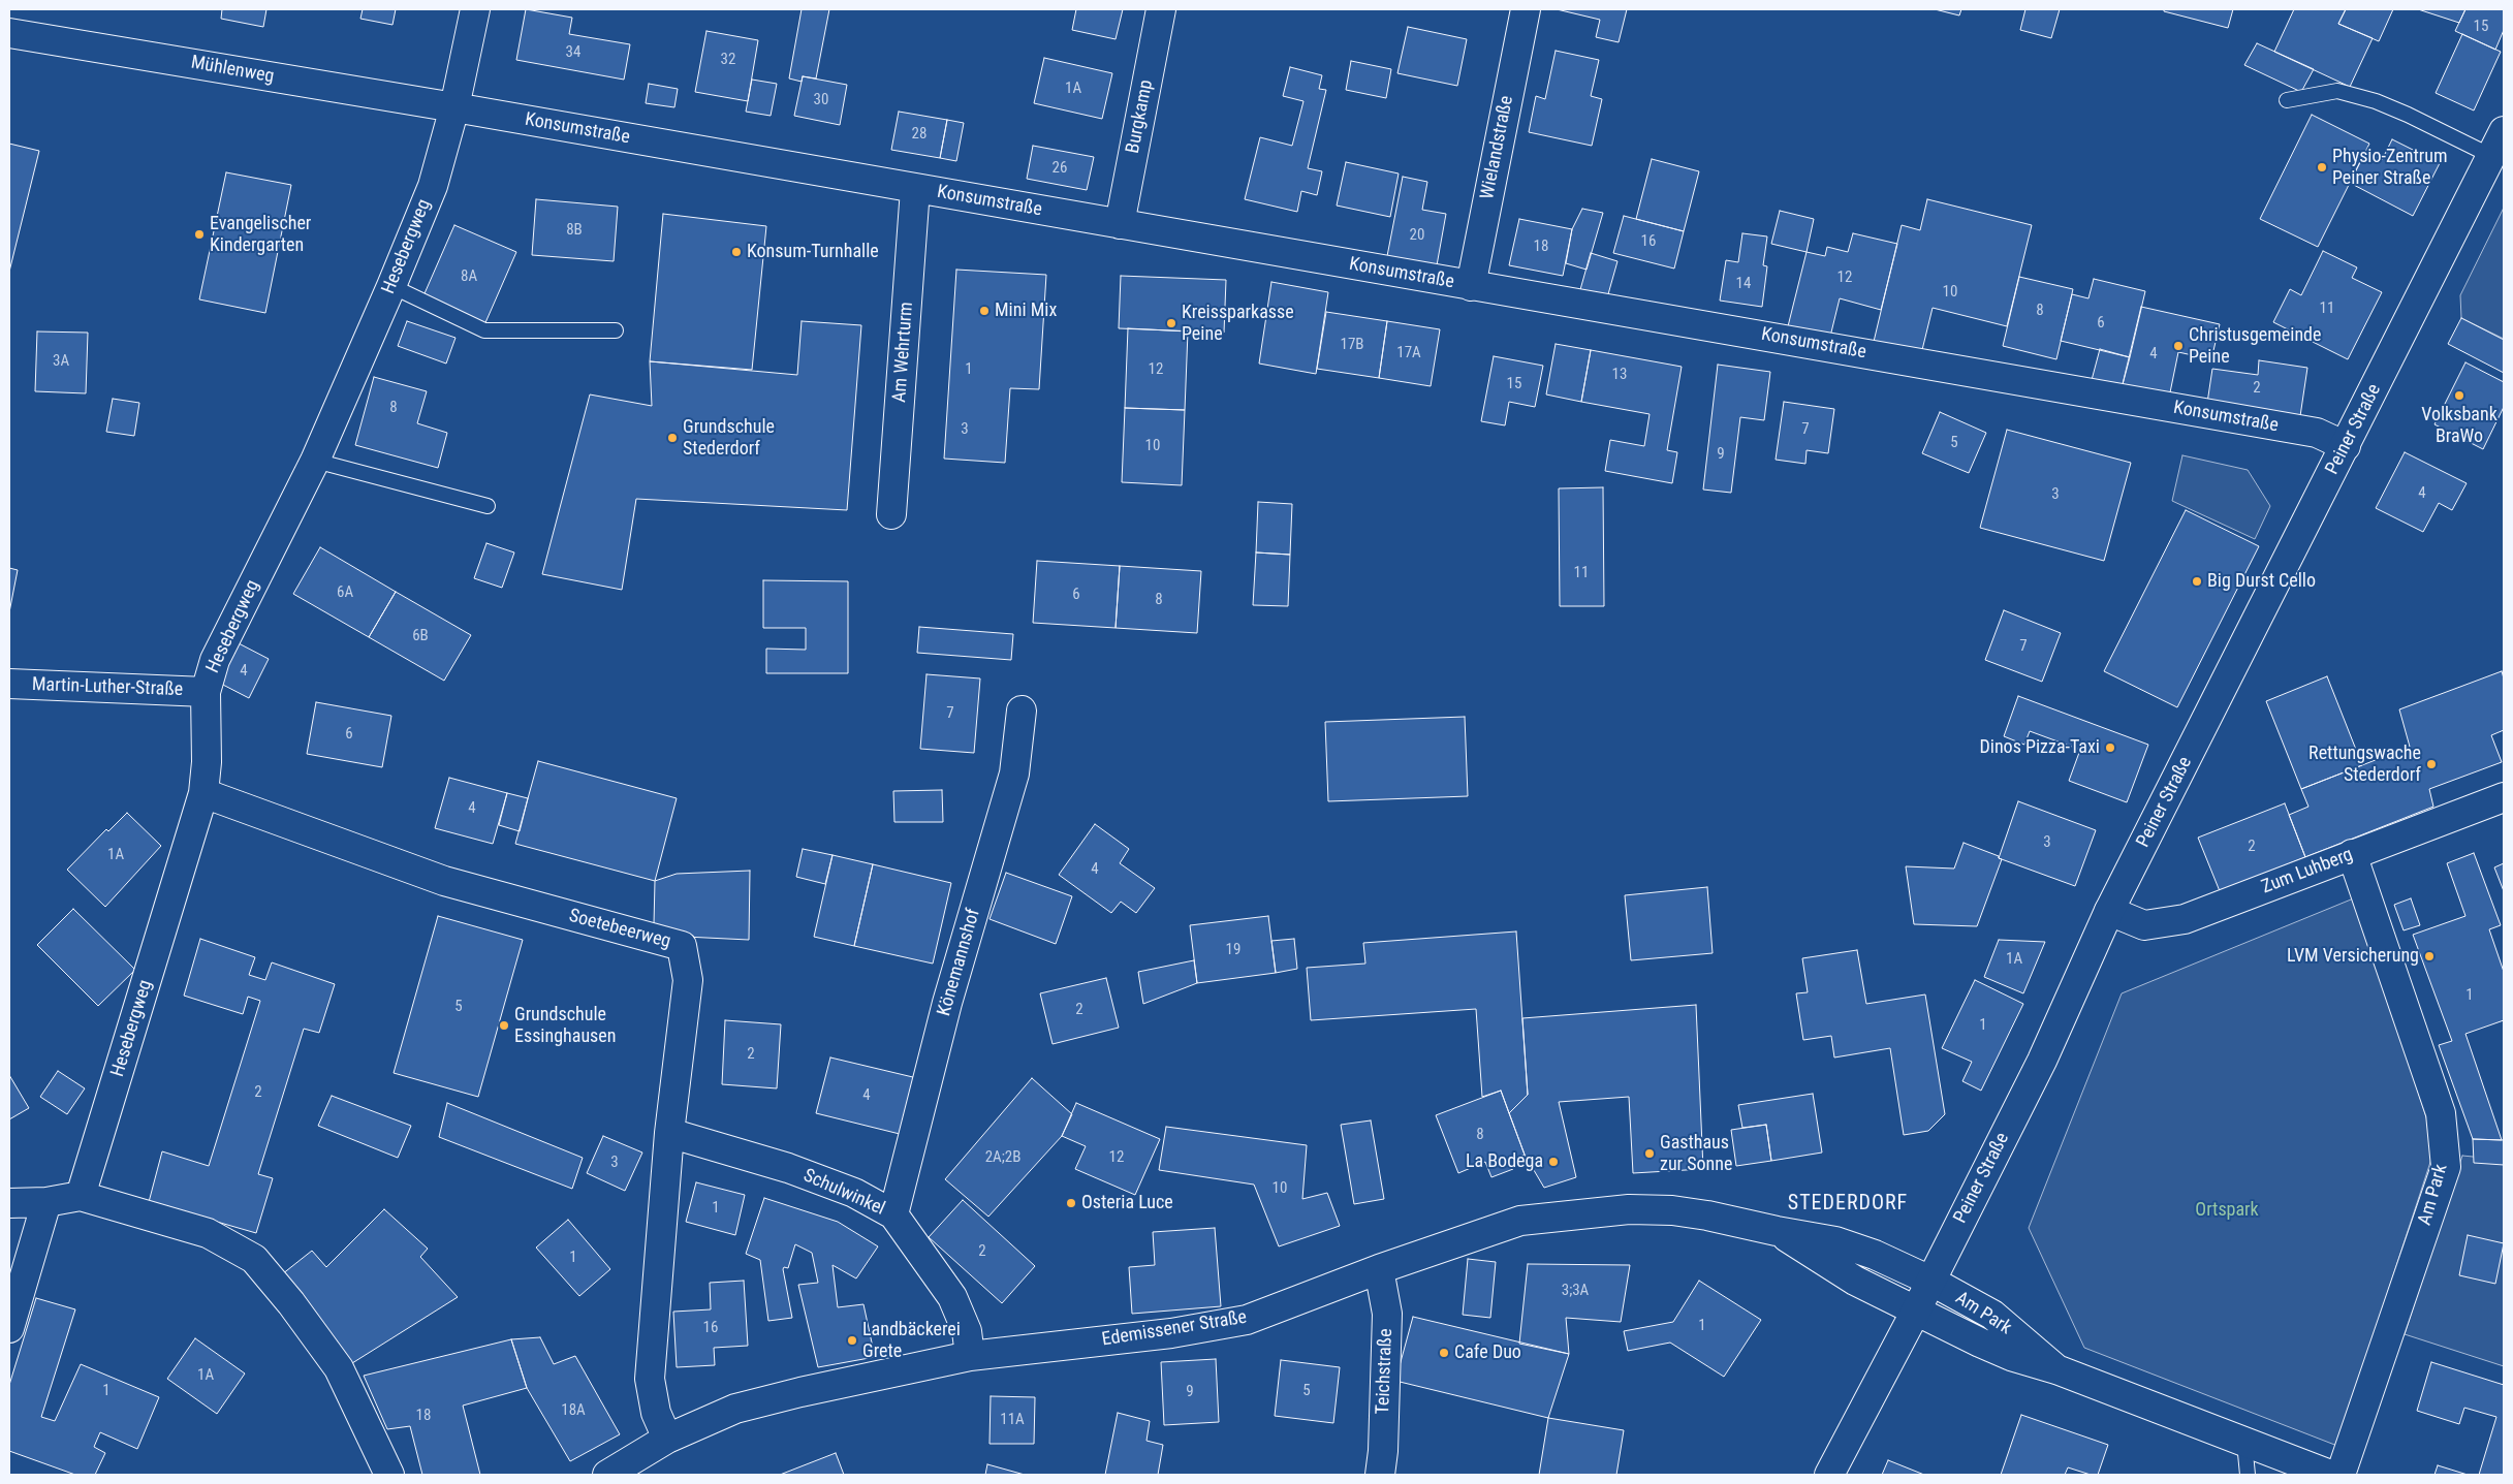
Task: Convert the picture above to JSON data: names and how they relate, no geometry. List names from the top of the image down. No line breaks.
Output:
{"streets":{"street":["Mühlenweg","Burgkamp","Konsumstraße","Wielandstraße","Hesebergweg","Am Wehrturm","Peiner Straße","Martin-Luther-Straße","Zum Luhberg","Soetebeerweg","Könemannshof","Schulwinkel","Am Park","Edemissener Straße","Teichstraße"]},"crossings":[["Mühlenweg","Konsumstraße"],["Mühlenweg","Hesebergweg"],["Burgkamp","Konsumstraße"],["Konsumstraße","Wielandstraße"],["Konsumstraße","Hesebergweg"],["Konsumstraße","Am Wehrturm"],["Konsumstraße","Peiner Straße"],["Hesebergweg","Martin-Luther-Straße"],["Hesebergweg","Soetebeerweg"],["Peiner Straße","Zum Luhberg"],["Peiner Straße","Am Park"],["Peiner Straße","Edemissener Straße"],["Zum Luhberg","Am Park"],["Soetebeerweg","Schulwinkel"],["Soetebeerweg","Edemissener Straße"],["Könemannshof","Schulwinkel"],["Schulwinkel","Edemissener Straße"],["Am Park","Edemissener Straße"],["Edemissener Straße","Teichstraße"]],"districts":["STEDERDORF"],"parks":["Ortspark"],"places":["Physio-Zentrum Peiner Straße","Evangelischer Kindergarten","Konsum-Turnhalle","Mini Mix","Kreissparkasse Peine","Christusgemeinde Peine","Volksbank BraWo","Grundschule Stederdorf","Big Durst Cello","Dinos Pizza-Taxi","Rettungswache Stederdorf","LVM Versicherung","Grundschule Essinghausen","Gasthaus zur Sonne","La Bodega","Osteria Luce","Landbäckerei Grete","Cafe Duo"],"house_numbers":["15","34","32","1A","30","28","26","8B","20","16","18","8A","12","14","10","11","8","6","17B","17A","4","3A","1","12","13","15","2","8","3","7","5","10","9","4","3","11","6A","6","8","6B","7","4","7","6","4","3","2","1A","4","19","1A","1","5","2","1","2","2","4","8","2A;2B","12","3","10","1","2","1","3;3A","1","16","1A","1","5","9","18A","18","11A"]}
